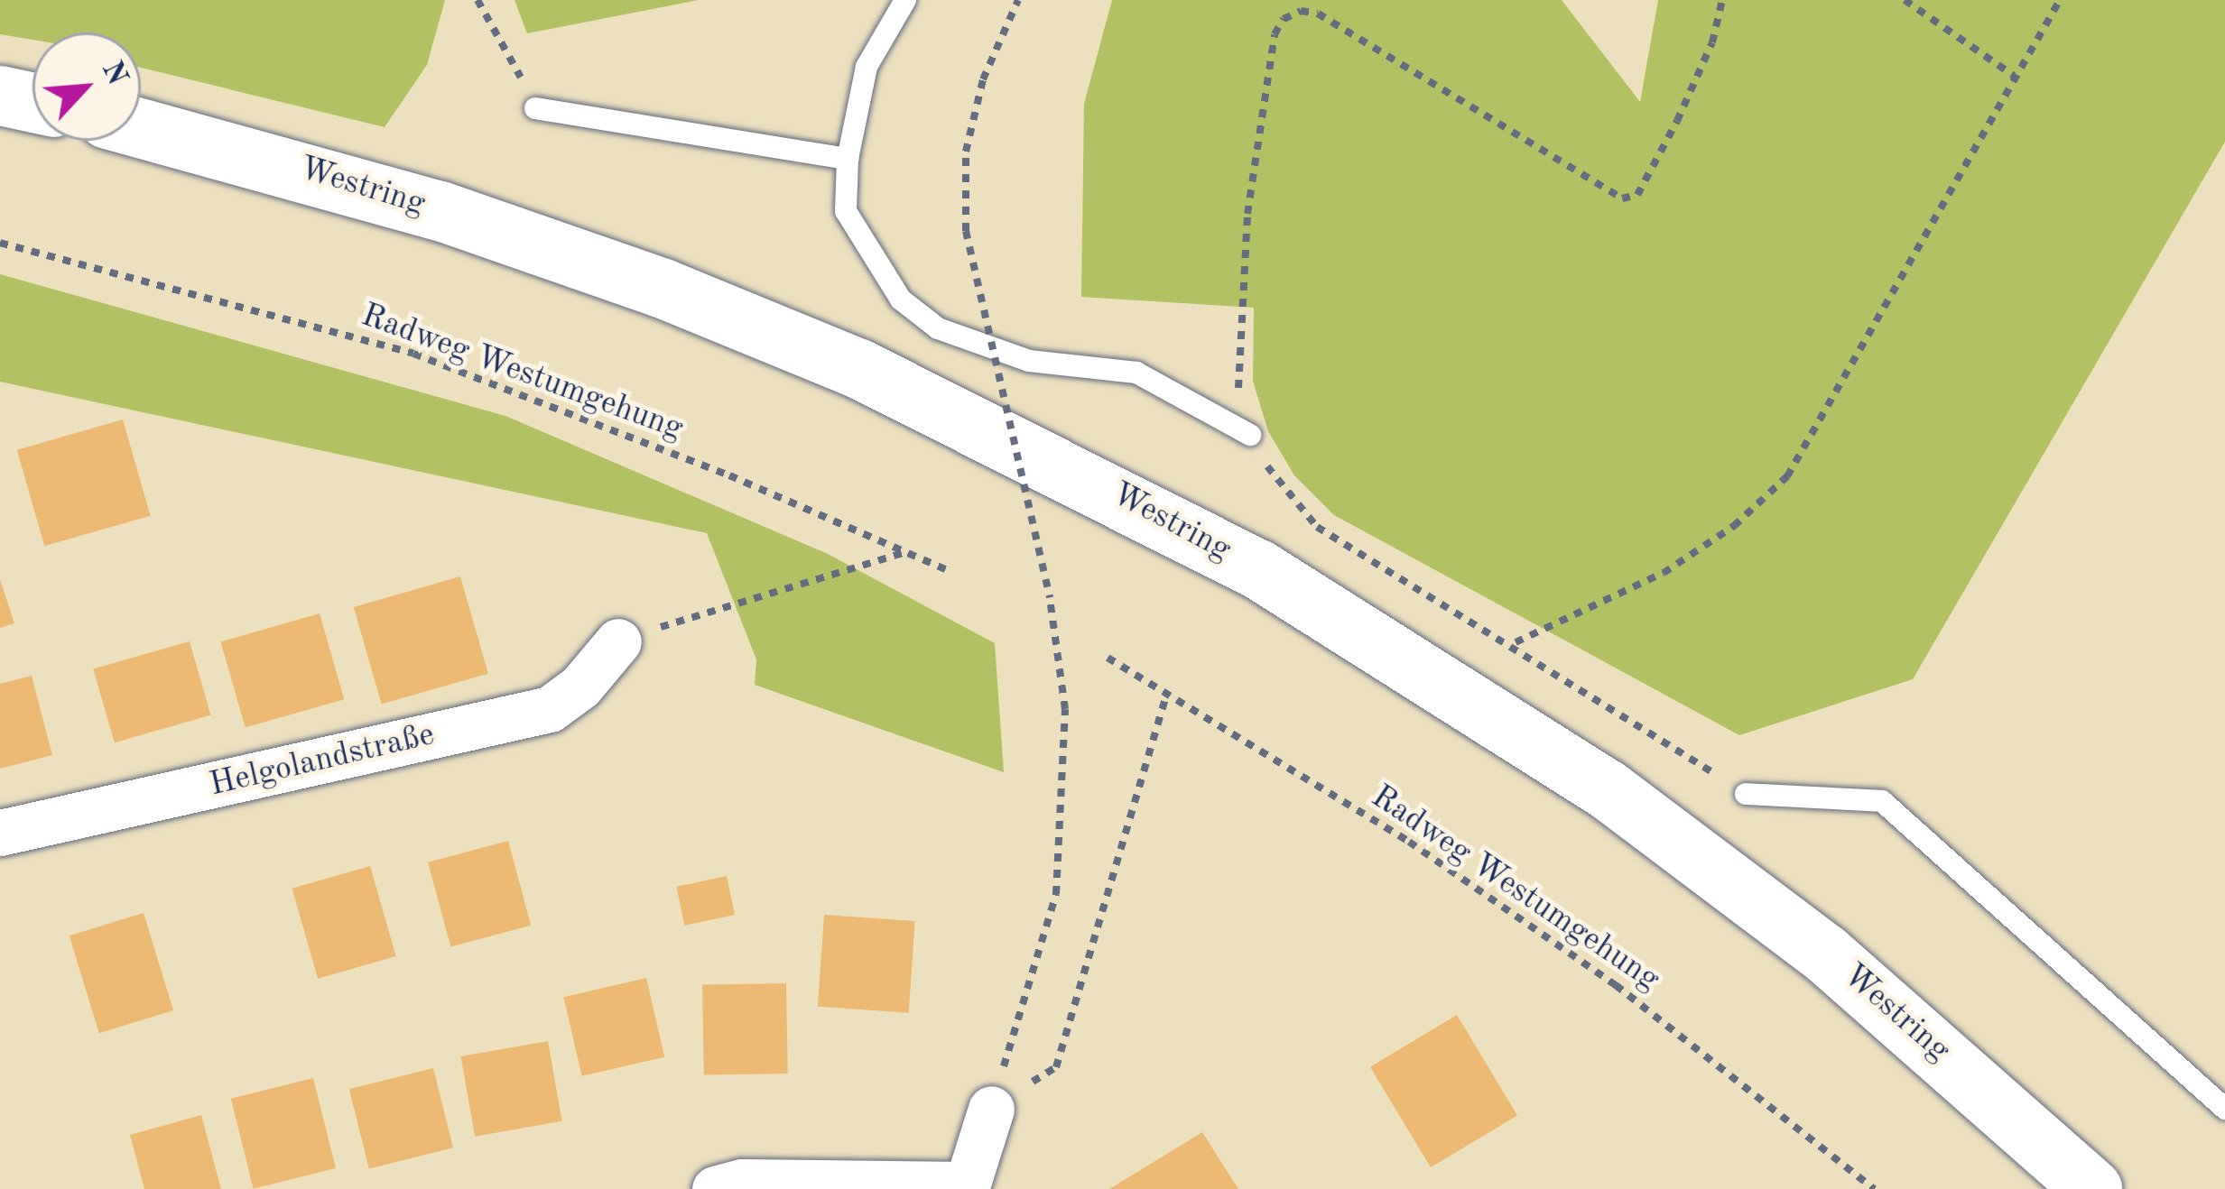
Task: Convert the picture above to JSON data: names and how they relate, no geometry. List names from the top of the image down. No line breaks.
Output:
{"streets":{"main road":["Westring"],"street":["Helgolandstraße"],"path":["Radweg Westumgehung"]},"north":"top right"}
